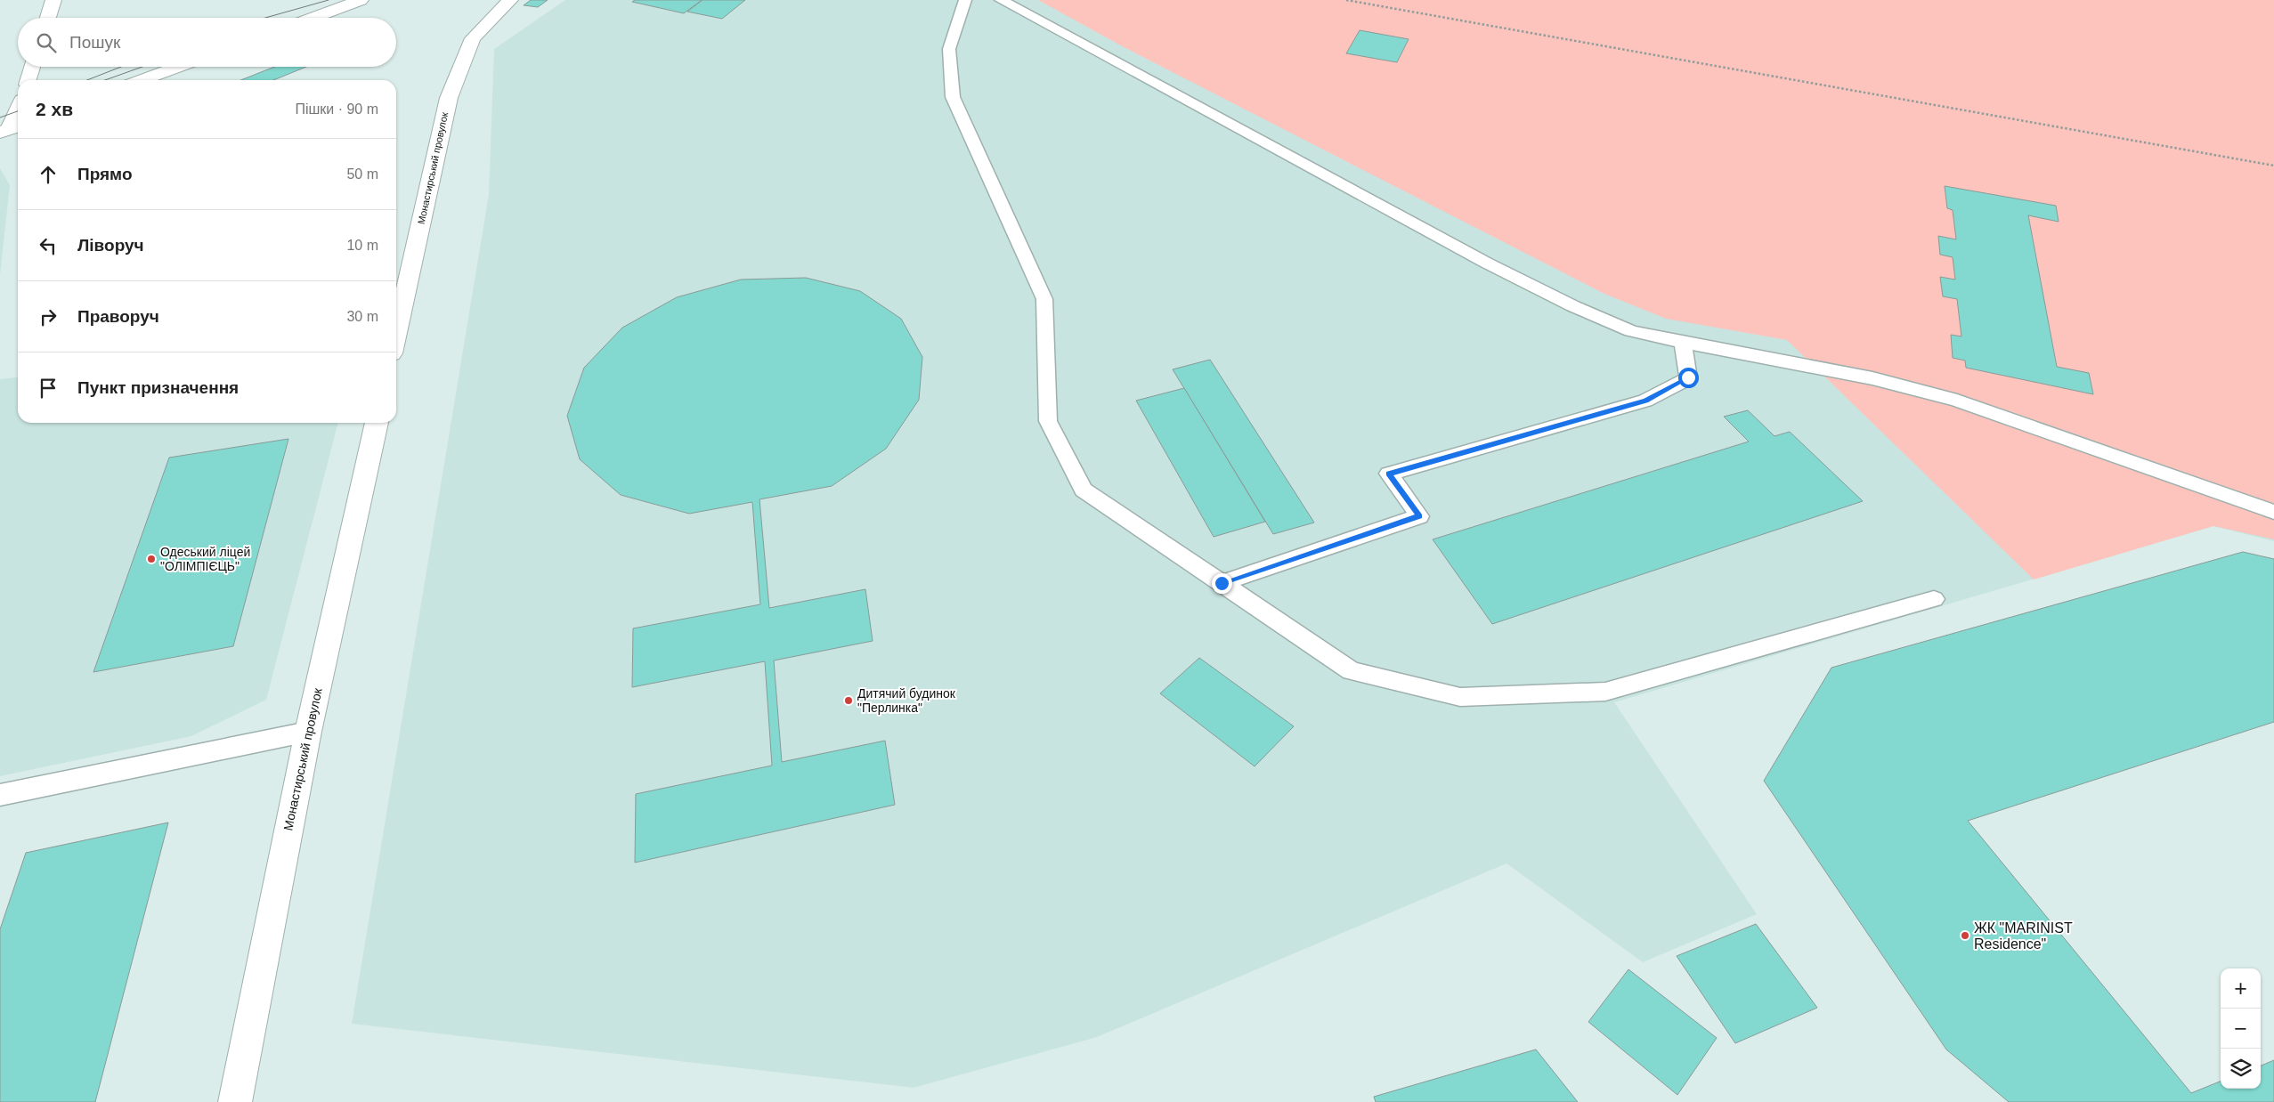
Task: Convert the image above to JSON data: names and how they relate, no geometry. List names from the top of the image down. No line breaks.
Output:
{"streets":{"street":["Монастирський провулок"]},"places":["Одеський ліцей \"ОЛІМПІЄЦЬ\"","Дитячий будинок \"Перлинка\"","ЖК \"MARINIST Residence\""],"page":{"search":"Пошук","heading":["2 хв","Пішки · 90 m"],"list":[["Прямо","50 m"],["Ліворуч","10 m"],["Праворуч","30 m"],"Пункт призначення"],"map_buttons":["+","−"]}}
